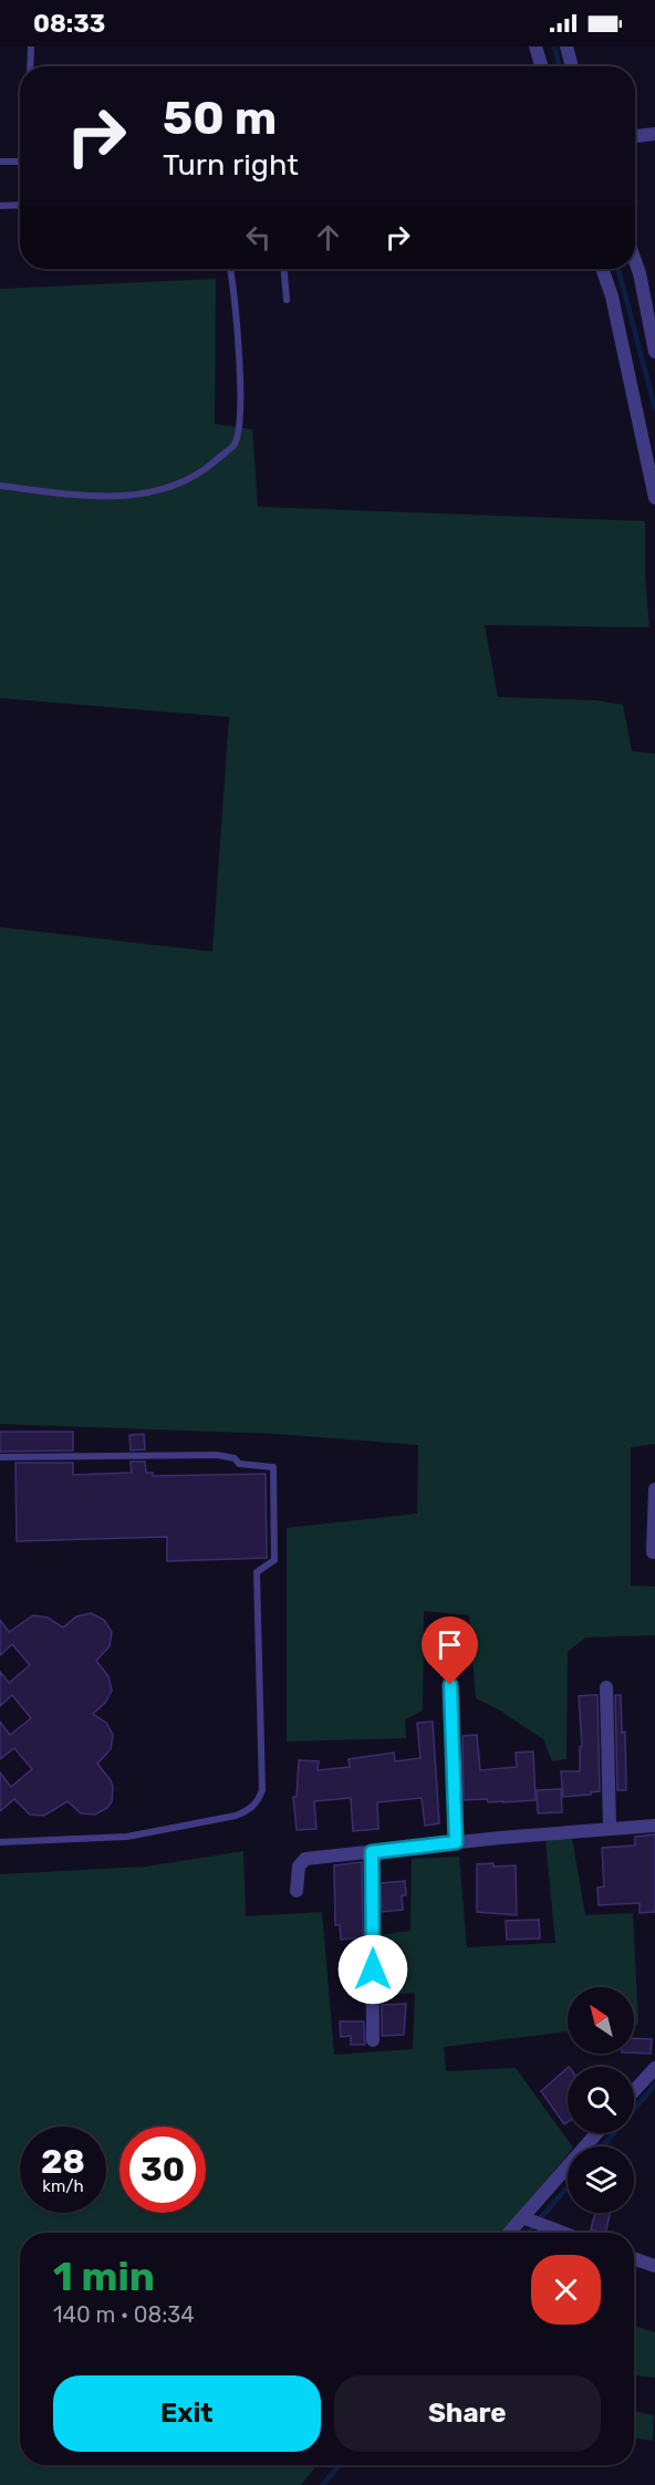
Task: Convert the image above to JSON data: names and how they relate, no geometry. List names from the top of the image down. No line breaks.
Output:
{"north":"top left","page":{"status":"08:33","turn":["50 m","Turn right"],"speed":"28 km/h","limit":"30","heading":["1 min","140 m · 08:34"],"buttons":["Exit","Share"]}}
